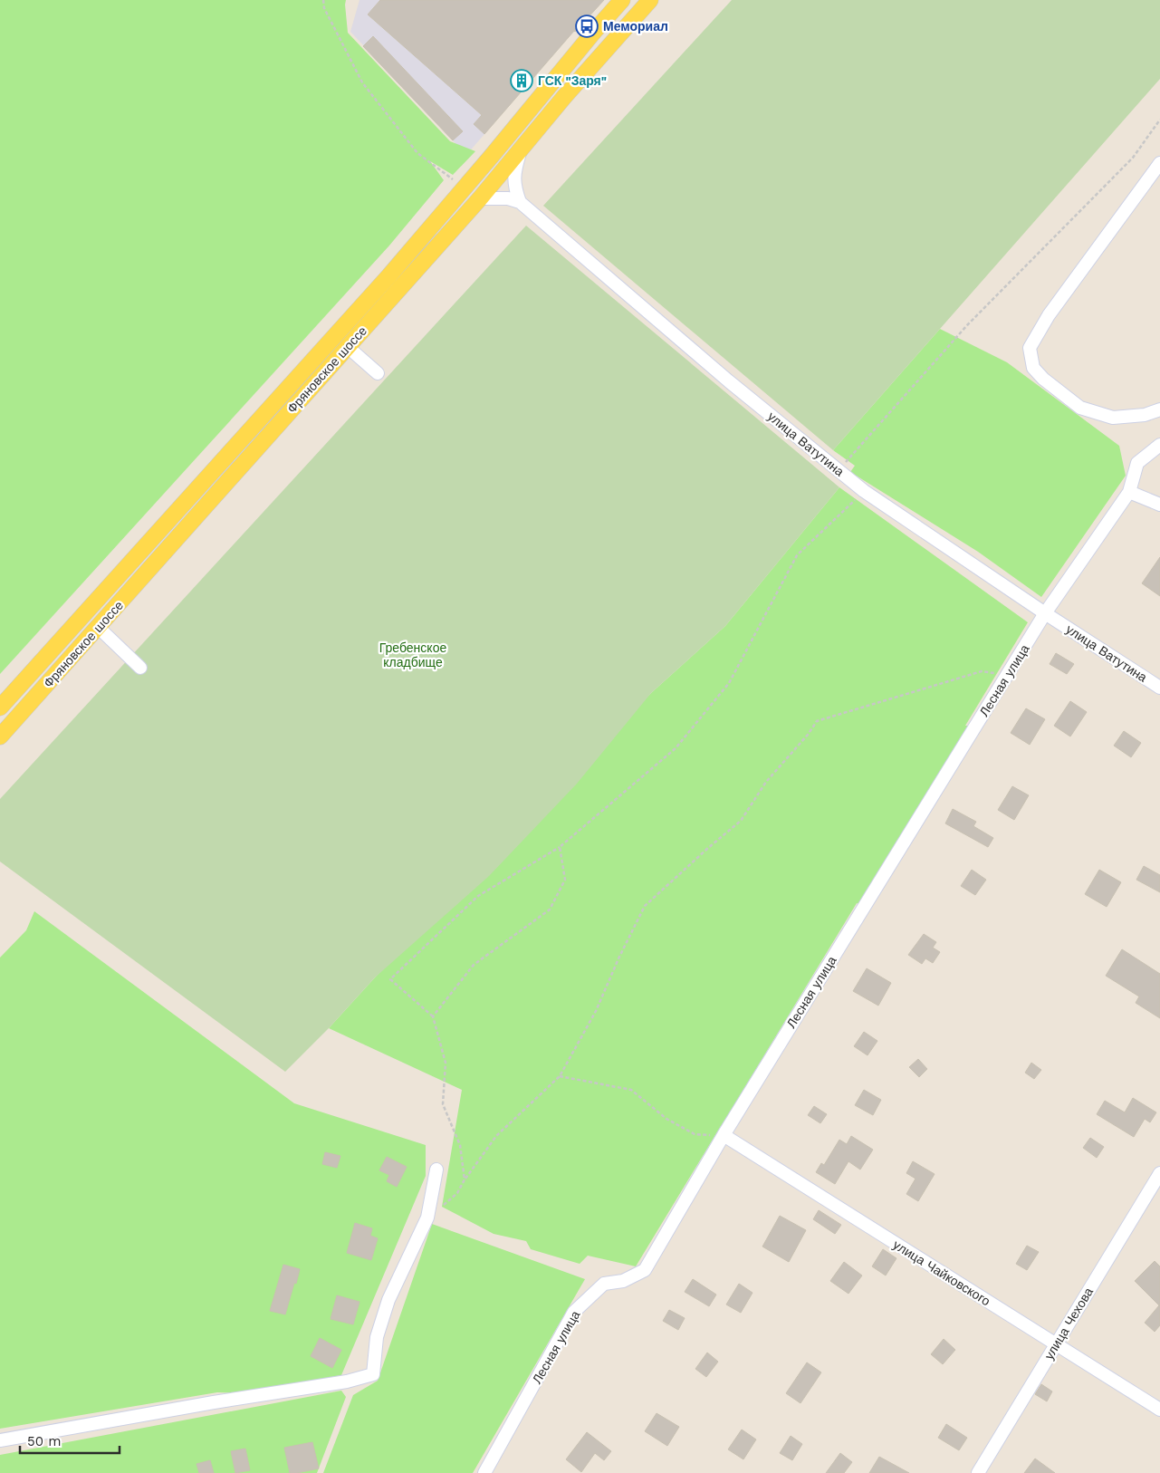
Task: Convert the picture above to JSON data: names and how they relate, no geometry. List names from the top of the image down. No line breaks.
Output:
{"streets":{"main road":["Фряновское шоссе"],"street":["улица Ватутина","Лесная улица","улица Чайковского","улица Чехова"]},"crossings":[["улица Ватутина","Лесная улица"],["Лесная улица","улица Чайковского"],["улица Чайковского","улица Чехова"]],"parks":["Гребенское кладбище"],"places":{"bus stop":["Мемориал"],"building":["ГСК \"Заря\""]},"scale_bar":"50 m"}
